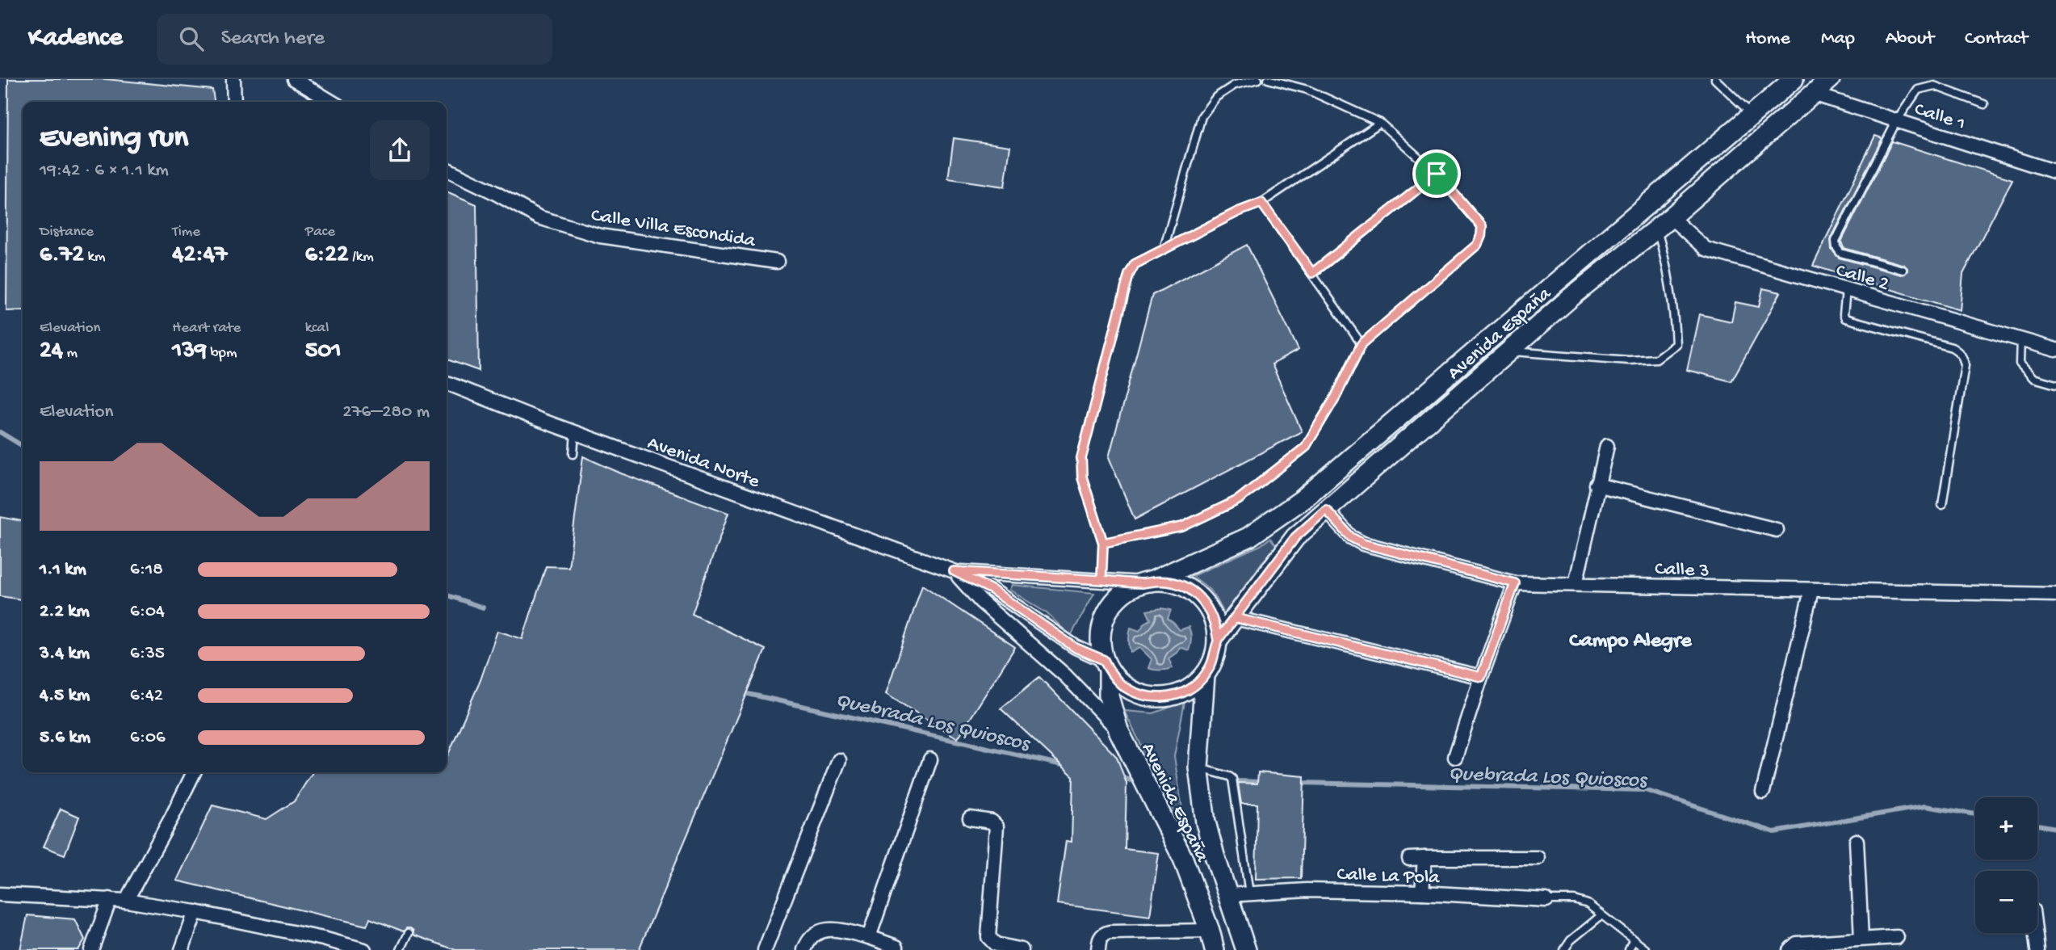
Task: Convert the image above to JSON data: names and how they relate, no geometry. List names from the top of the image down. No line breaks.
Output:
{"streets":{"main road":["Avenida España"],"street":["Calle 1","Calle Villa Escondida","Calle 2","Avenida Norte","Calle 3","Calle La Pola"]},"crossings":[["Calle 1","Avenida España"],["Calle 2","Avenida España"],["Avenida España","Avenida Norte"],["Avenida España","Calle 3"],["Avenida España","Calle La Pola"]],"districts":["Campo Alegre"],"water":["Quebrada Los Quioscos"],"page":{"header":"Kadence","search":"Search here","nav":["Home","Map","About","Contact"],"heading":["Evening run","19:42 · 6 × 1.1 km"],"stats":[["Distance","6.72 km"],["Time","42:47"],["Pace","6:22 /km"],["Elevation","24 m"],["Heart rate","139 bpm"],["kcal","501"]],"chart":["Elevation","276–280 m"],"list":[{"name":"1.1 km","note":"6:18"},{"name":"2.2 km","note":"6:04"},{"name":"3.4 km","note":"6:35"},{"name":"4.5 km","note":"6:42"},{"name":"5.6 km","note":"6:06"}],"map_buttons":["+","−"]}}
